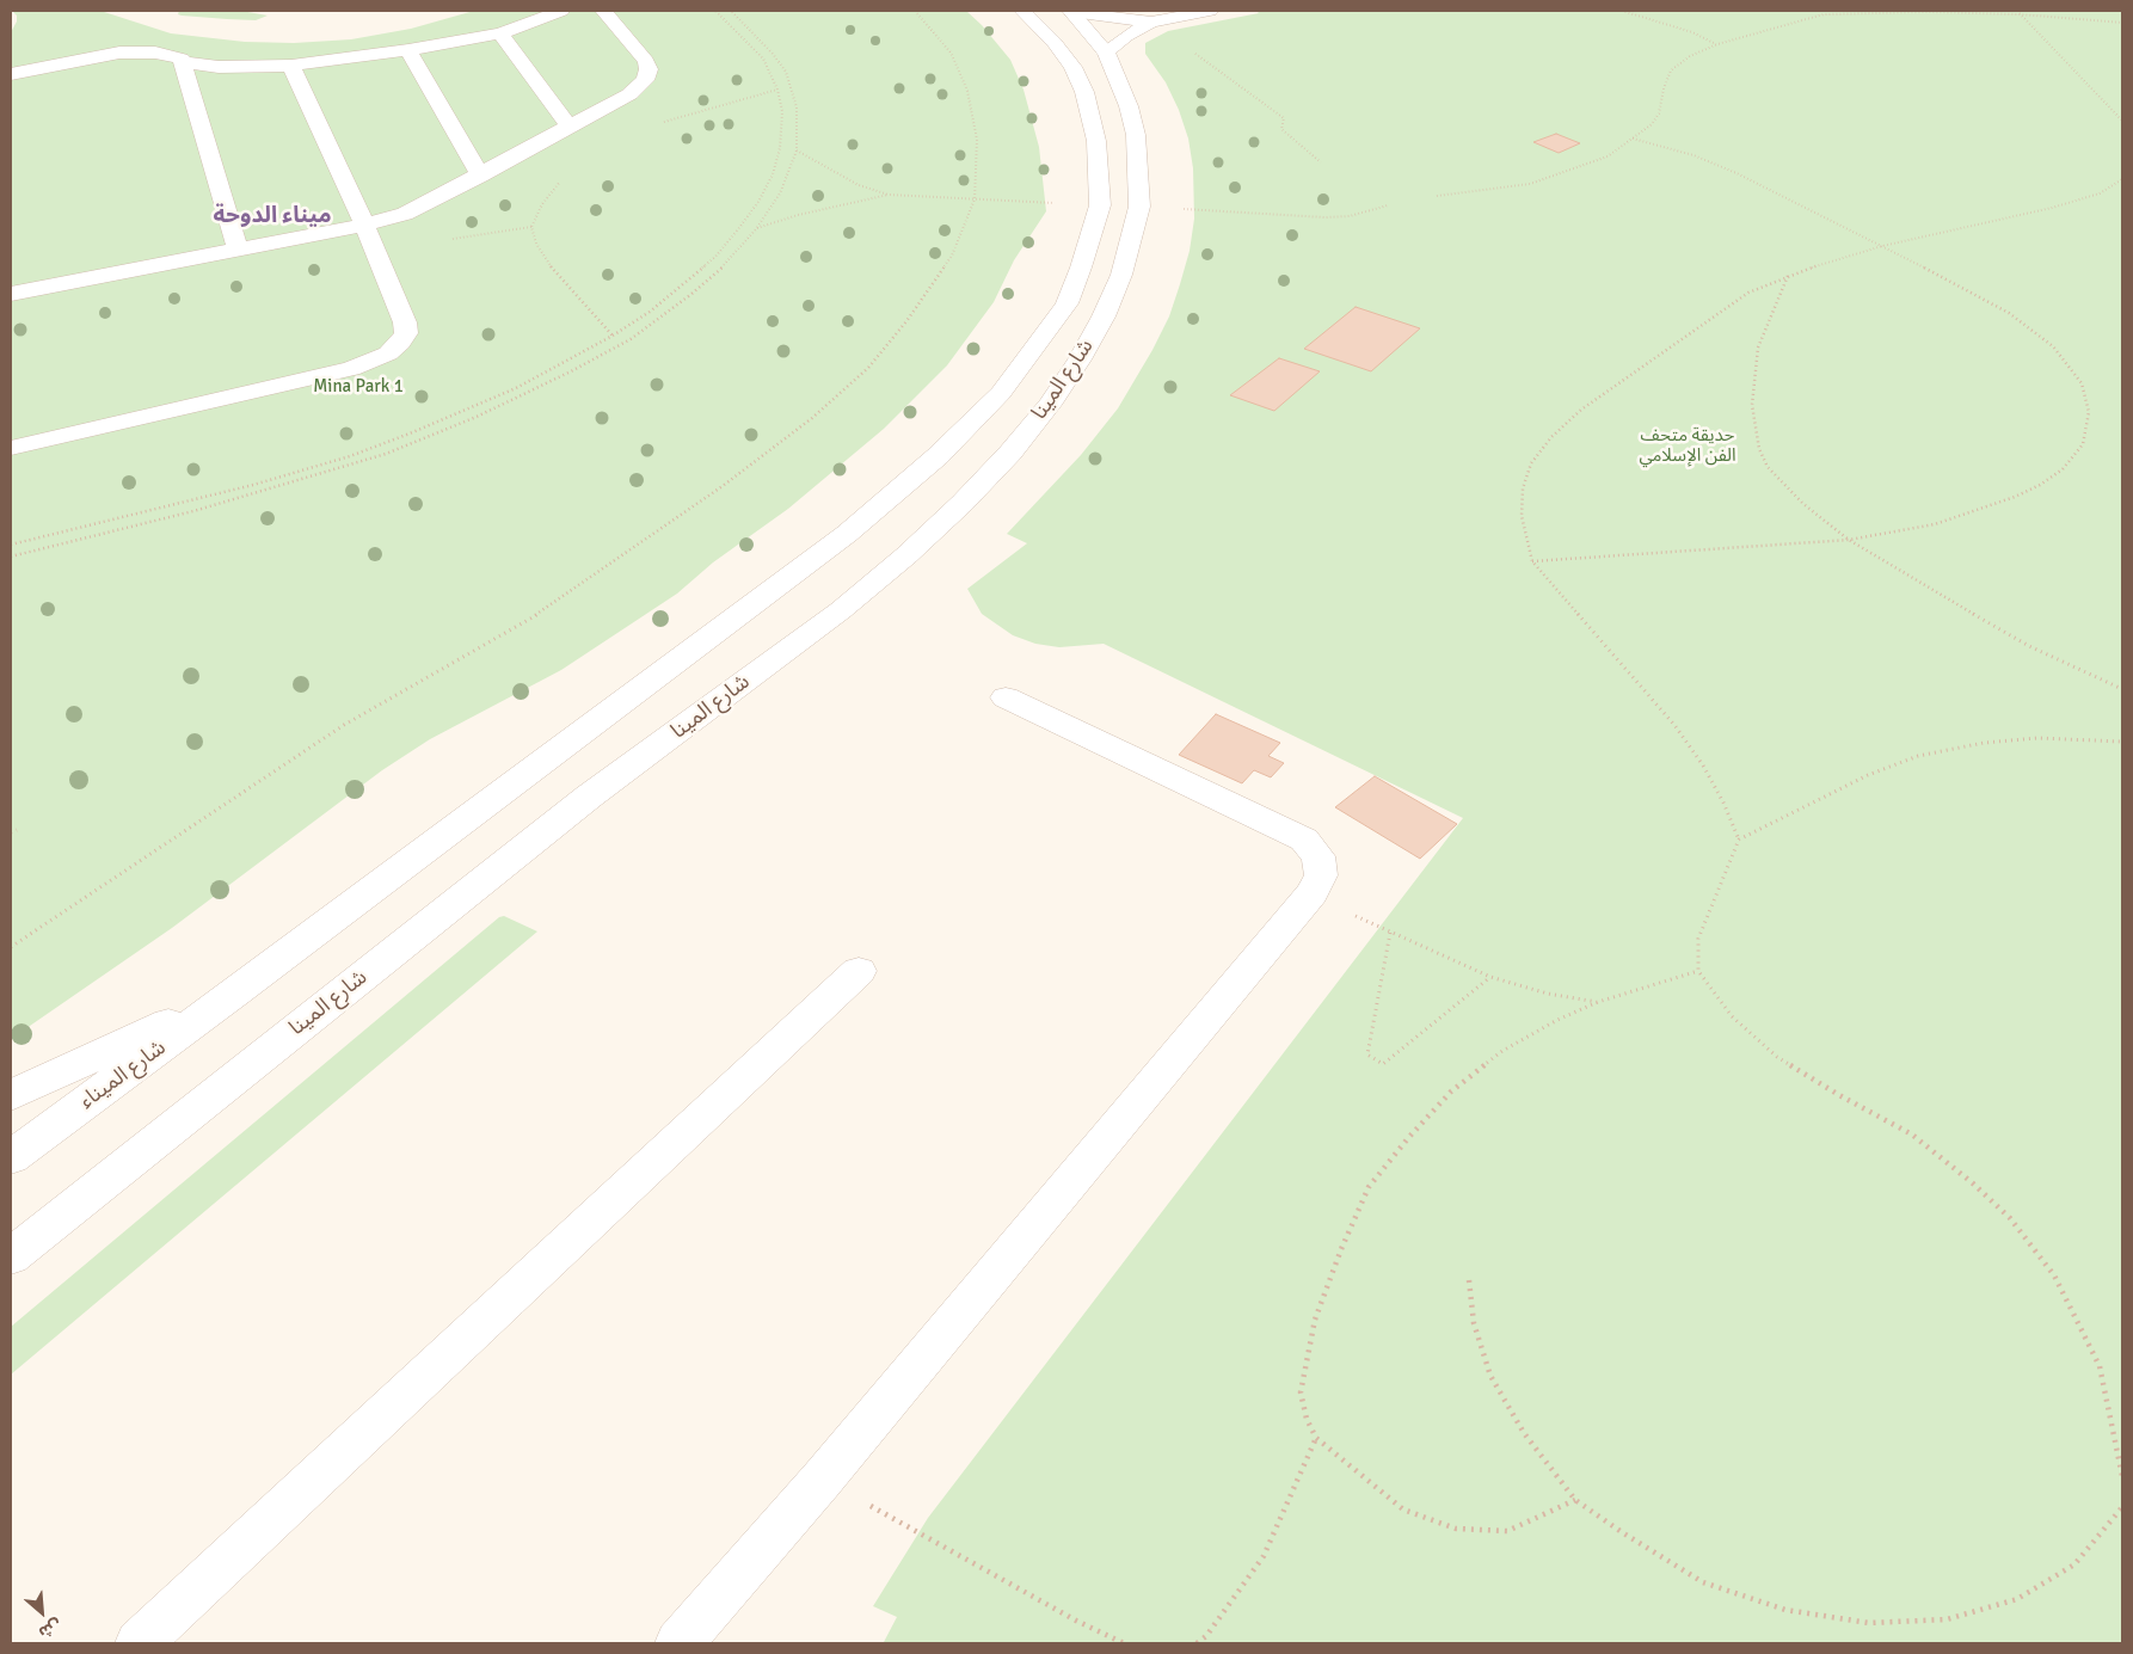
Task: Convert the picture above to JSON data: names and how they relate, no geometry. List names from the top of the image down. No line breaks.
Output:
{"streets":{"street":["شارع المينا","شارع الميناء"]},"crossings":[["شارع المينا","شارع الميناء"]],"districts":["ميناء الدوحة"],"parks":["Mina Park 1","حديقة متحف الفن الإسلامي"],"north":"bottom right"}
